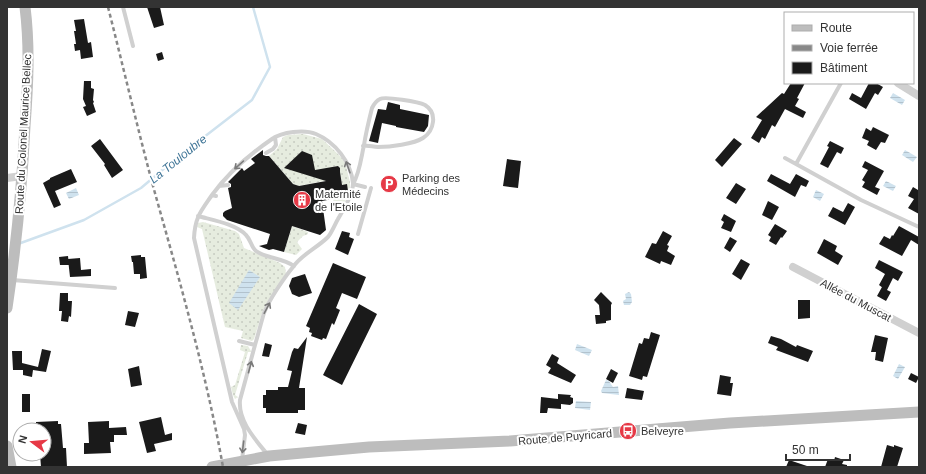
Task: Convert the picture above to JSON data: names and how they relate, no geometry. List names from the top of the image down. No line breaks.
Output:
{"streets":{"main road":["Route du Colonel Maurice Bellec","Route de Puyricard"],"street":["Allée du Muscat"]},"water":["La Touloubre"],"places":{"parking":["Parking des Médecins"],"building":["Maternité de l'Etoile"],"bus stop":["Belveyre"]},"legend":["Route","Voie ferrée","Bâtiment"],"scale_bar":"50 m","north":"left"}
